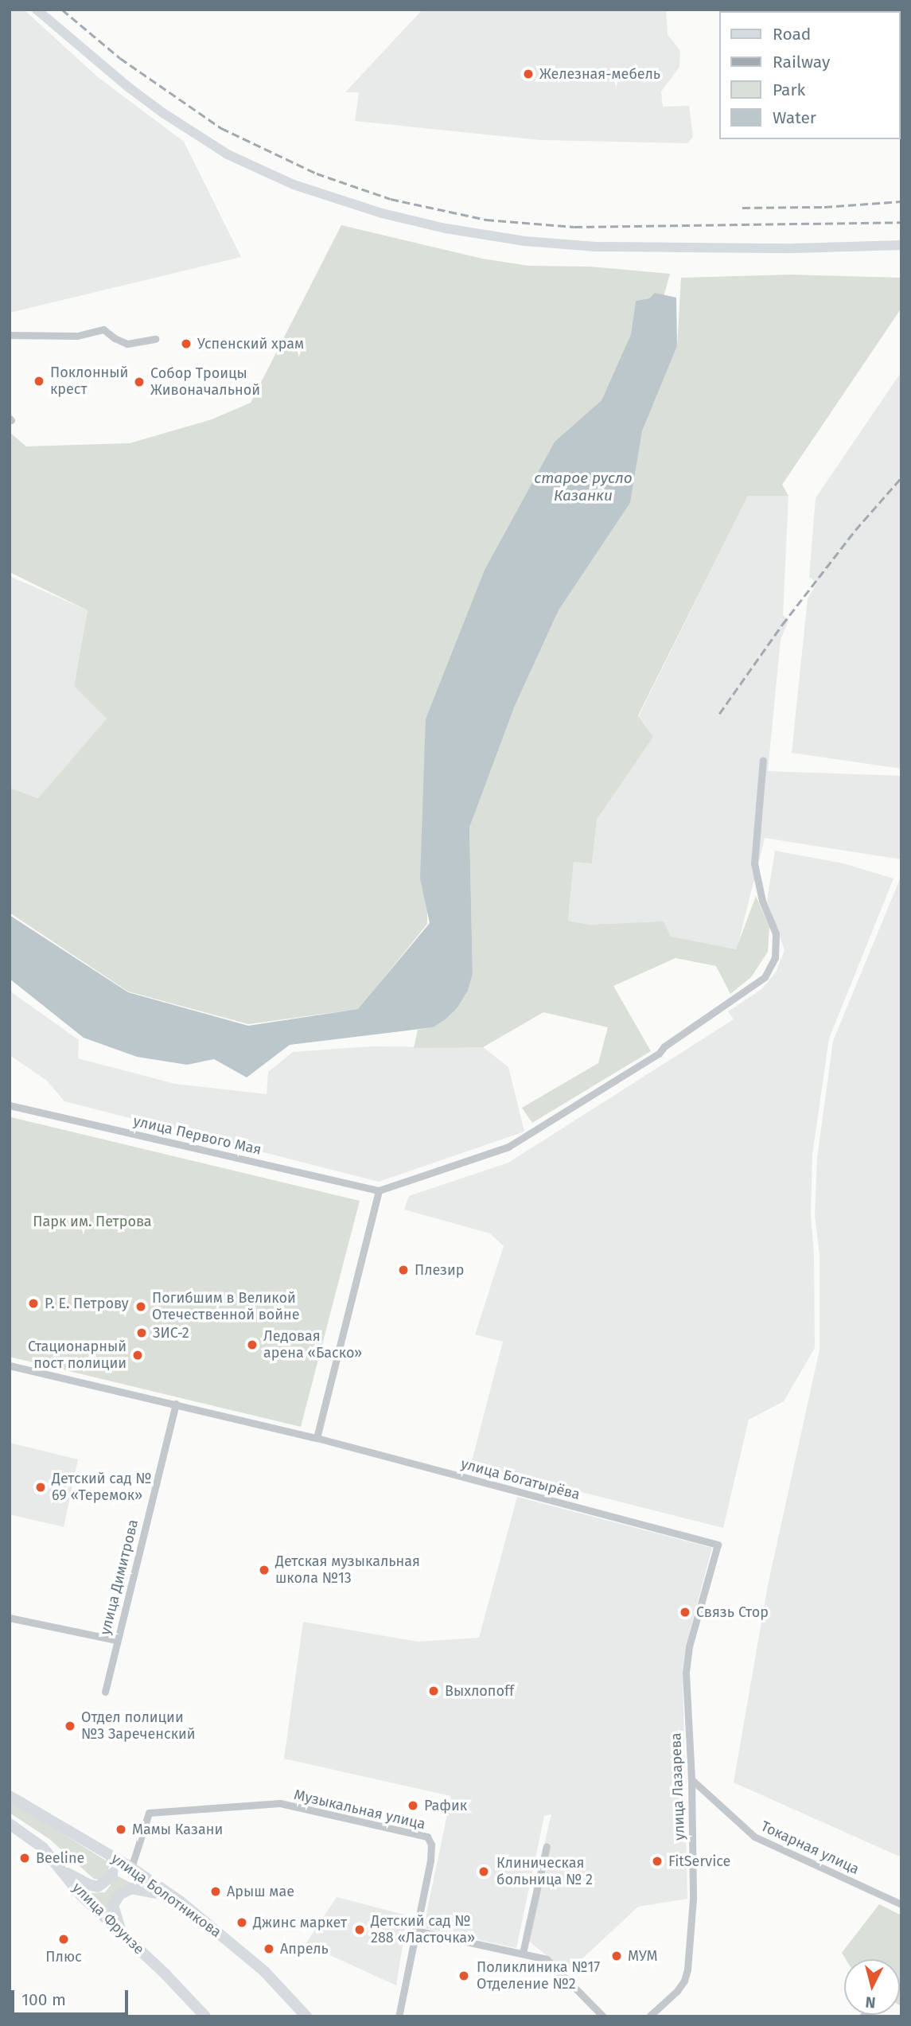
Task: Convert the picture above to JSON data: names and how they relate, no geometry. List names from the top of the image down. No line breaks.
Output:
{"streets":{"main road":["улица Болотникова","улица Фрунзе"],"street":["улица Первого Мая","улица Богатырёва","улица Димитрова","улица Лазарева","Музыкальная улица","Токарная улица"]},"crossings":[["улица Богатырёва","улица Димитрова"],["улица Богатырёва","улица Лазарева"],["улица Лазарева","Токарная улица"],["Музыкальная улица","улица Болотникова"]],"water":["старое русло Казанки"],"parks":["Парк им. Петрова"],"places":["Железная-мебель","Успенский храм","Поклонный крест","Собор Троицы Живоначальной","Плезир","Р. Е. Петрову","Погибшим в Великой Отечественной войне","ЗИС-2","Ледовая арена «Баско»","Стационарный пост полиции","Детский сад № 69 «Теремок»","Детская музыкальная школа №13","Связь Стор","Выхлопoff","Отдел полиции №3 Зареченский","Рафик","Мамы Казани","Beeline","FitService","Клиническая больница № 2","Арыш мае","Джинс маркет","Детский сад № 288 «Ласточка»","Плюс","Апрель","МУМ","Поликлиника №17 Отделение №2"],"legend":["Road","Railway","Park","Water"],"scale_bar":"100 m","north":"bottom"}
